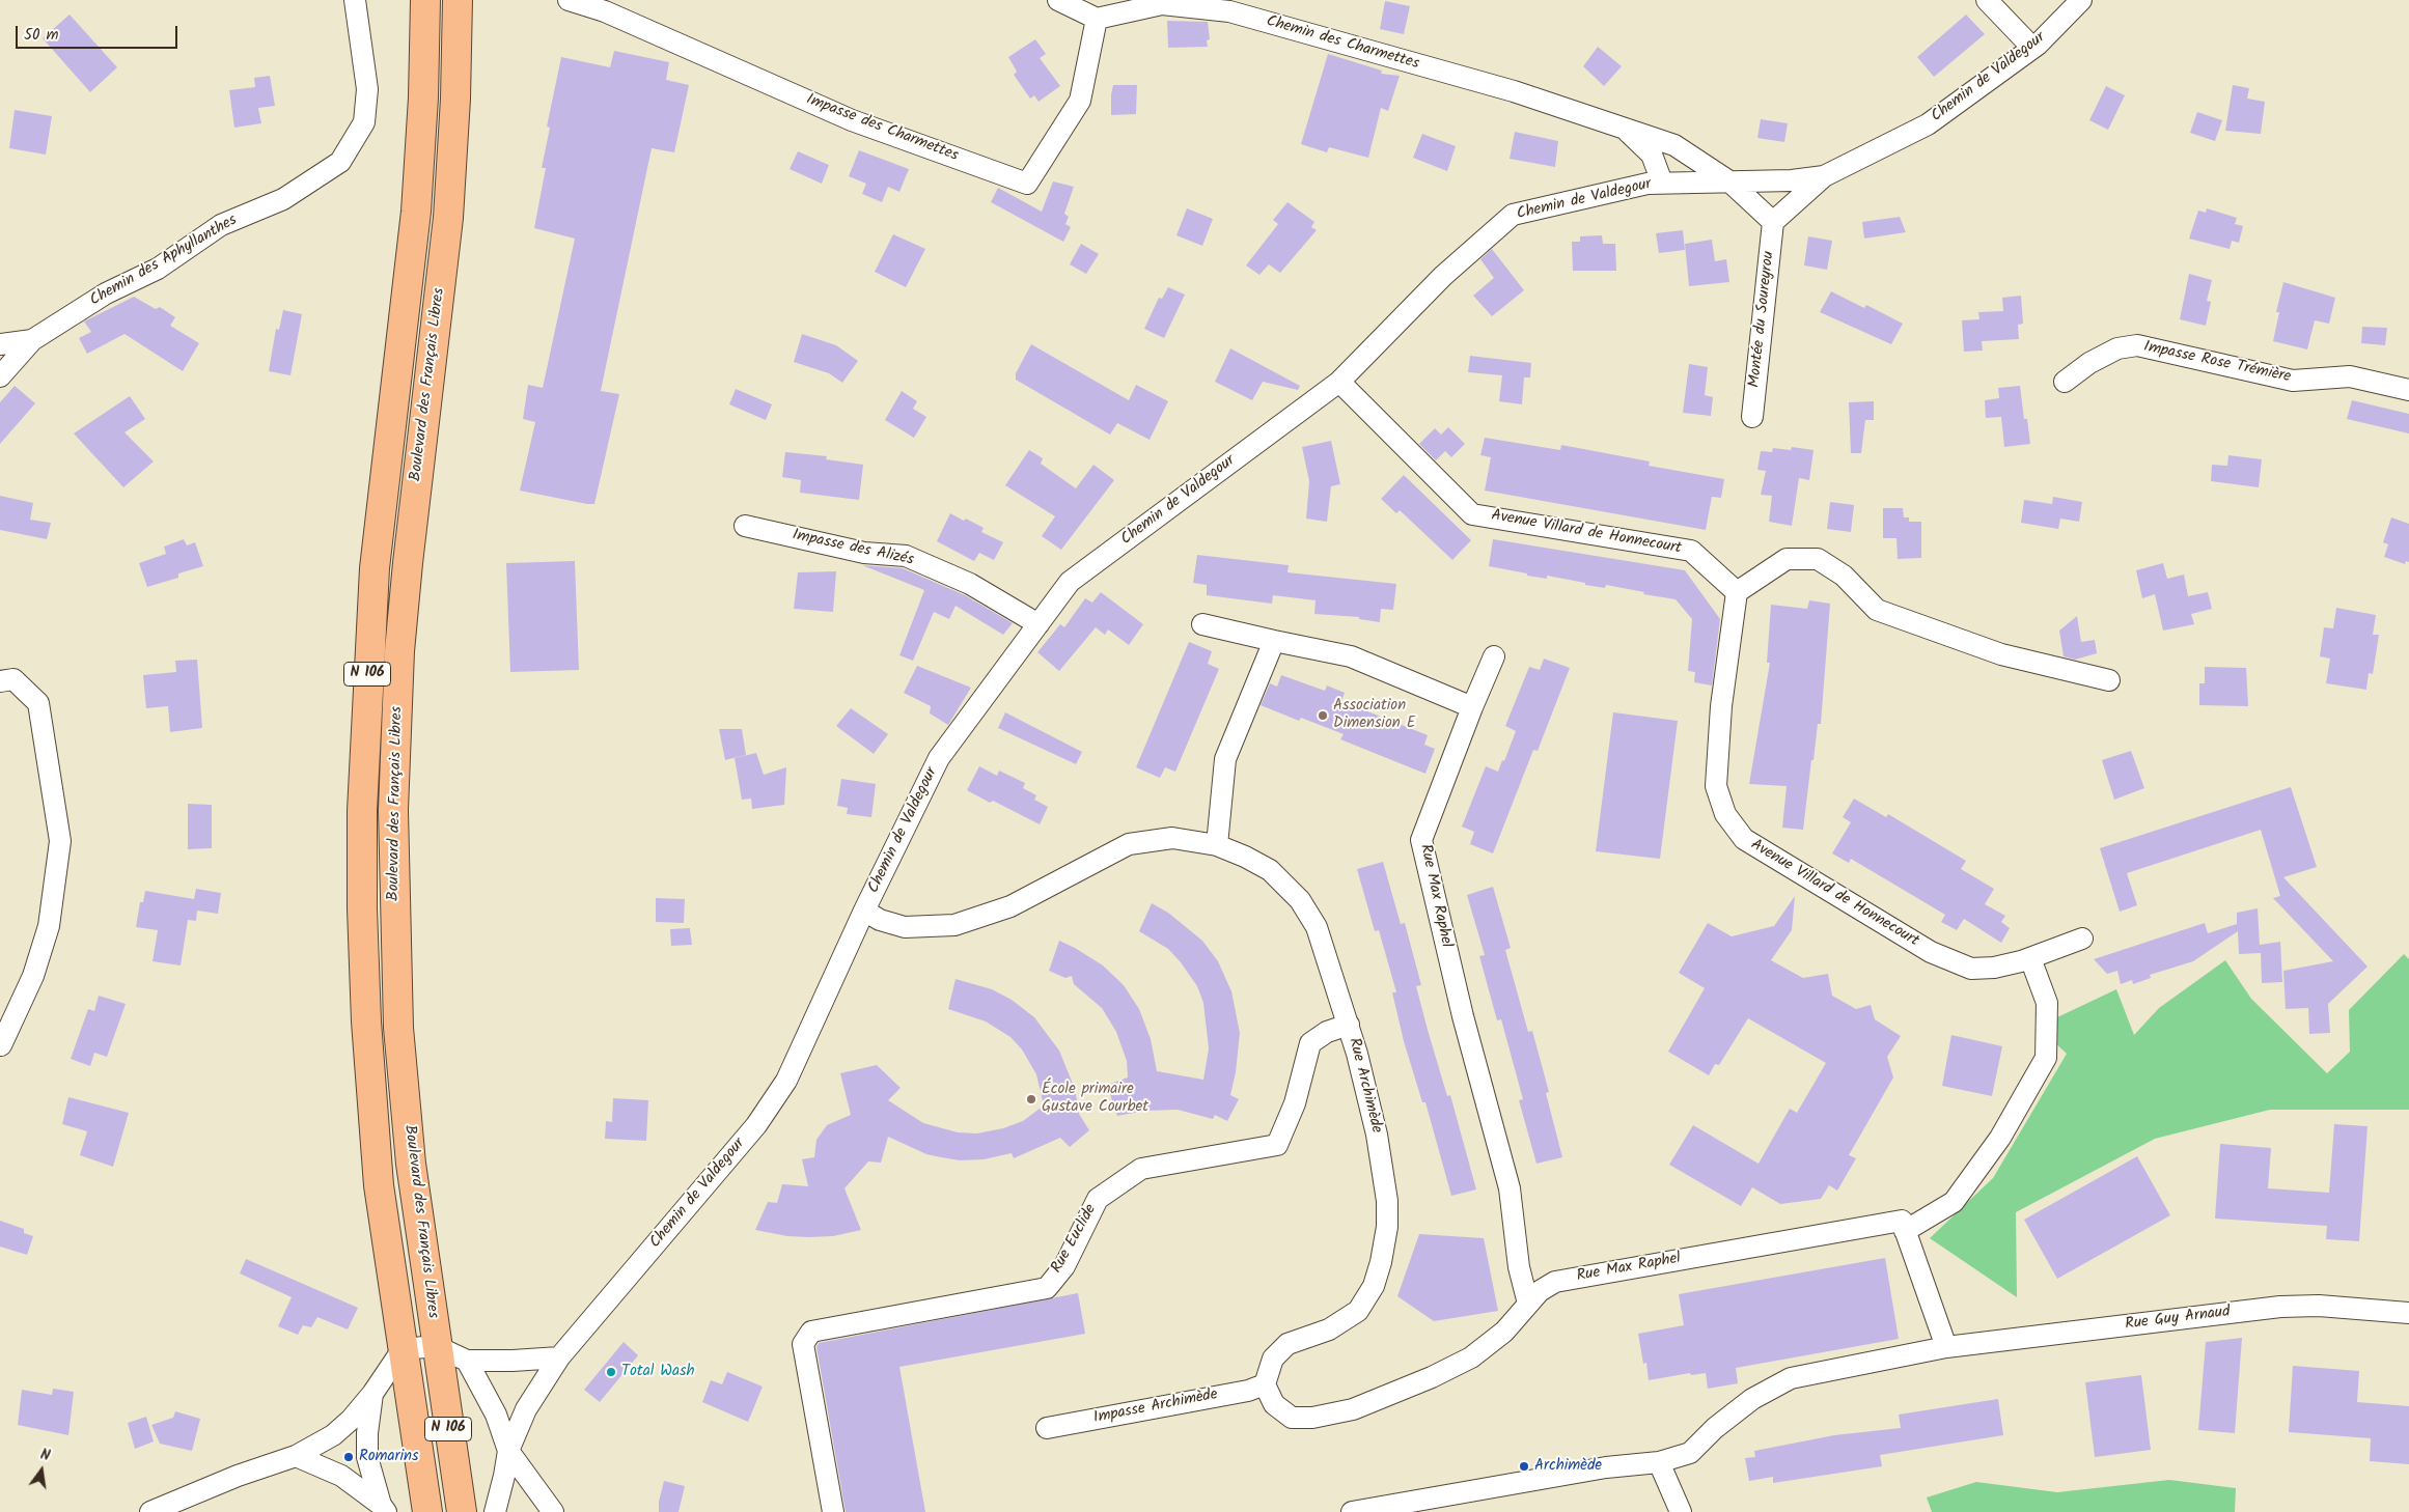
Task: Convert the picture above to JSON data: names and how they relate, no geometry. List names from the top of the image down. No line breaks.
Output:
{"streets":{"main road":["Boulevard des Français Libres","N 106"],"street":["Chemin des Charmettes","Chemin de Valdegour","Impasse des Charmettes","Chemin des Aphyllanthes","Montée du Soureyrou","Impasse Rose Trémière","Avenue Villard de Honnecourt","Impasse des Alizés","Rue Max Raphel","Rue Archimède","Rue Euclide","Rue Guy Arnaud","Impasse Archimède"]},"crossings":[["Chemin des Charmettes","Chemin de Valdegour"],["Chemin des Charmettes","Impasse des Charmettes"],["Chemin des Charmettes","Montée du Soureyrou"],["Chemin de Valdegour","Avenue Villard de Honnecourt"],["Chemin de Valdegour","Impasse des Alizés"],["Chemin de Valdegour","Rue Archimède"],["Rue Archimède","Rue Euclide"],["Rue Archimède","Impasse Archimède"]],"places":["Association Dimension E","École primaire Gustave Courbet","Total Wash","Romarins","Archimède"],"scale_bar":"50 m","north":"top"}
